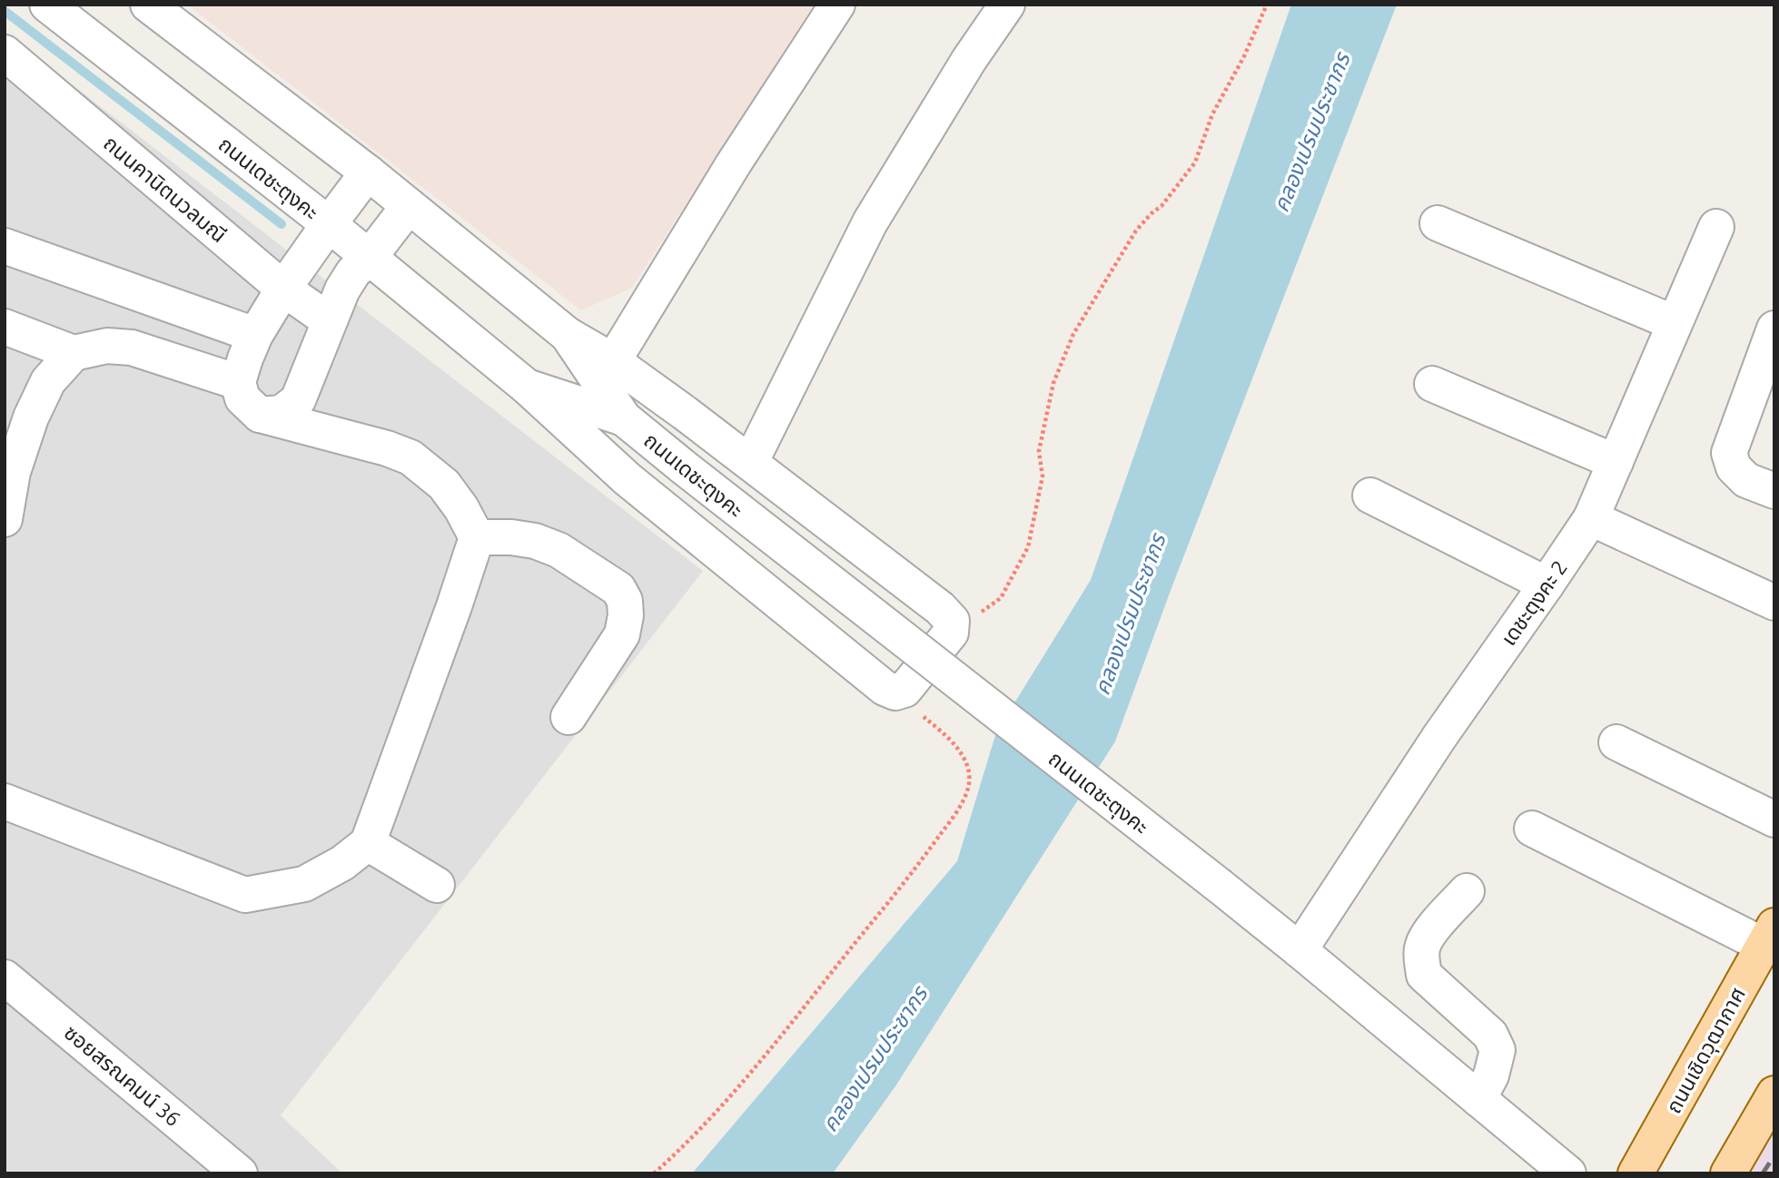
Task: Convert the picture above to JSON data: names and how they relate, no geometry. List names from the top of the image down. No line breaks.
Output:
{"streets":{"main road":["ถนนเชิดวุฒากาศ"],"street":["ถนนเดชะตุงคะ","ถนนคานิตนวลมณี","เดชะตุงคะ 2","ซอยสรณคมน์ 36"]},"crossings":[["ถนนเดชะตุงคะ","ถนนคานิตนวลมณี"],["ถนนเดชะตุงคะ","เดชะตุงคะ 2"]],"water":["คลองเปรมประชากร"]}
